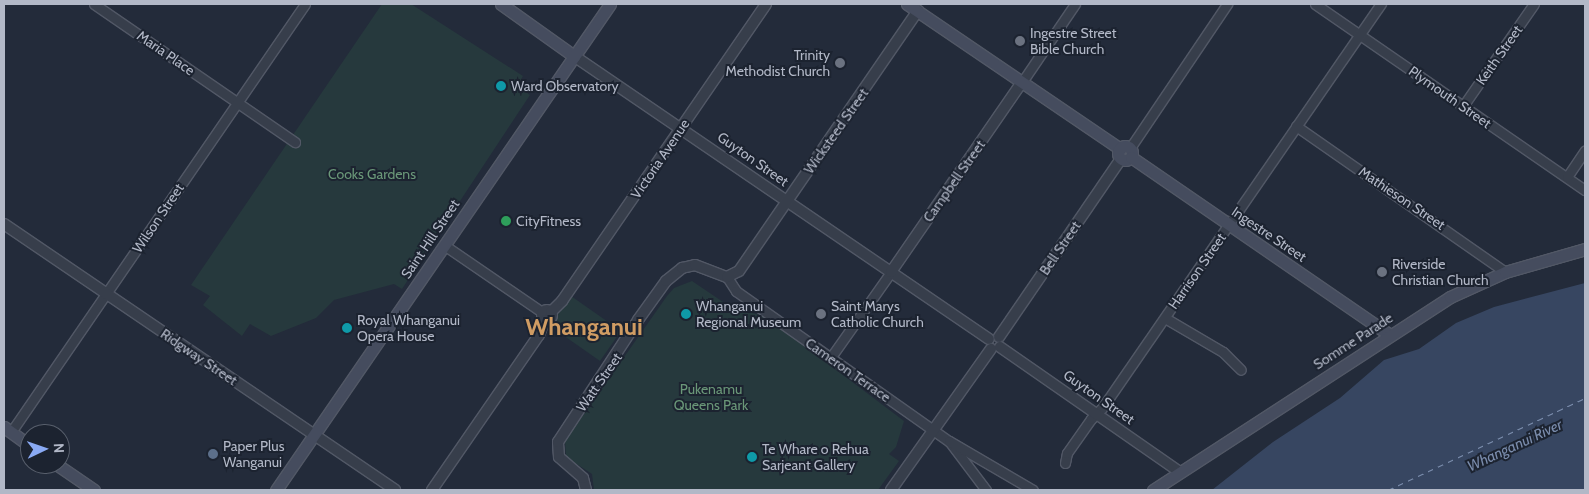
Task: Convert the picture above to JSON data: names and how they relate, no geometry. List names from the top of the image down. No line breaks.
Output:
{"streets":{"main road":["Guyton Street","Ingestre Street","Saint Hill Street","Somme Parade"],"street":["Maria Place","Keith Street","Plymouth Street","Wicksteed Street","Victoria Avenue","Campbell Street","Mathieson Street","Wilson Street","Bell Street","Harrison Street","Ridgway Street","Cameron Terrace","Watt Street"]},"crossings":[["Maria Place","Wilson Street"],["Keith Street","Plymouth Street"],["Plymouth Street","Harrison Street"],["Wicksteed Street","Guyton Street"],["Wicksteed Street","Ingestre Street"],["Wicksteed Street","Cameron Terrace"],["Victoria Avenue","Guyton Street"],["Guyton Street","Campbell Street"],["Guyton Street","Saint Hill Street"],["Guyton Street","Bell Street"],["Guyton Street","Harrison Street"],["Guyton Street","Somme Parade"],["Campbell Street","Ingestre Street"],["Campbell Street","Cameron Terrace"],["Mathieson Street","Harrison Street"],["Mathieson Street","Somme Parade"],["Wilson Street","Ridgway Street"],["Ingestre Street","Bell Street"],["Ingestre Street","Harrison Street"],["Ingestre Street","Somme Parade"],["Saint Hill Street","Ridgway Street"],["Bell Street","Cameron Terrace"],["Cameron Terrace","Watt Street"]],"districts":["Whanganui"],"water":["Whanganui River"],"parks":["Cooks Gardens","Pukenamu Queens Park"],"places":["Ingestre Street Bible Church","Trinity Methodist Church","Ward Observatory","CityFitness","Riverside Christian Church","Whanganui Regional Museum","Saint Marys Catholic Church","Royal Whanganui Opera House","Paper Plus Wanganui","Te Whare o Rehua Sarjeant Gallery"],"north":"right"}
